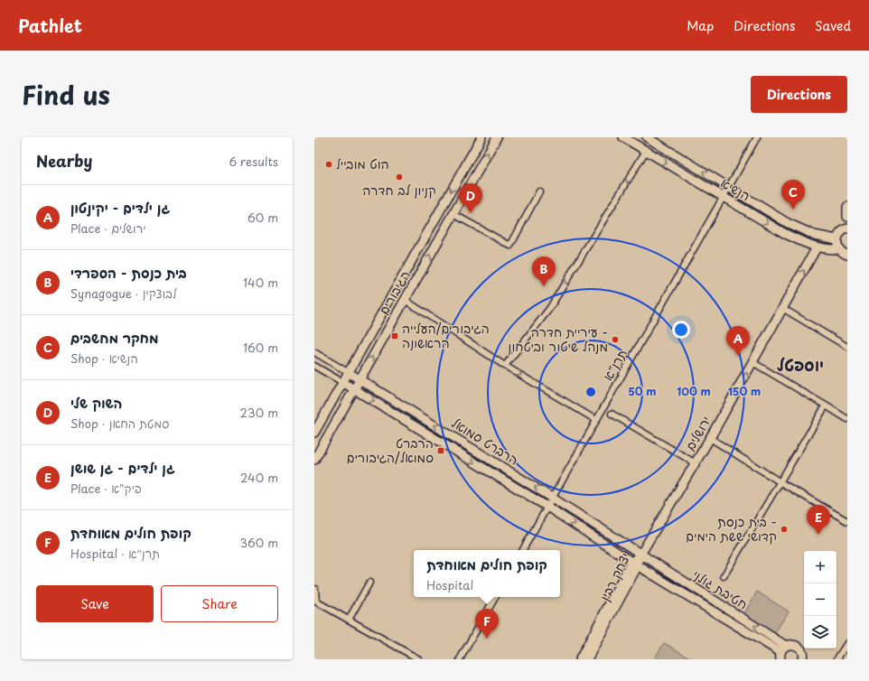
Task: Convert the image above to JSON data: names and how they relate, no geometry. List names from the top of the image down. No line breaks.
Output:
{"streets":{"street":["הנשיא","הגיבורים","תרנ״א","ירושלים","הרברט סמואל","יצחק רבין","חטיבת גולני"]},"crossings":[["הנשיא","תרנ״א"],["הנשיא","ירושלים"],["הגיבורים","הרברט סמואל"],["תרנ״א","הרברט סמואל"],["ירושלים","הרברט סמואל"],["ירושלים","יצחק רבין"],["ירושלים","חטיבת גולני"],["הרברט סמואל","יצחק רבין"],["הרברט סמואל","חטיבת גולני"],["יצחק רבין","חטיבת גולני"]],"one_way":["ירושלים"],"districts":["יוספטל"],"places":{"other":["הוט מובייל","קניון לב חדרה","עיריית חדרה - מנהל שיטור וביטחון","בית כנסת - קדושי ששת הימים"],"transit":["הגיבורים/העלייה הראשונה","הרברט סמואל/הגיבורים"]},"page":{"header":"Pathlet","nav":["Map","Directions","Saved"],"title":"Find us","buttons":["Directions",["Save","Share"]],"heading":["Nearby","6 results"],"pins":["C","D","B","A","E","F"],"list":[{"mark":"A","name":"גן ילדים - יקינטון","note":"Place · ירושלים","value":"60 m"},{"mark":"B","name":"בית כנסת - הספרדי","note":"Synagogue · לבוצקין","value":"140 m"},{"mark":"C","name":"מחקר מחשבים","note":"Shop · הנשיא","value":"160 m"},{"mark":"D","name":"השוק שלי","note":"Shop · סמטת החאן","value":"230 m"},{"mark":"E","name":"גן ילדים - גן שושן","note":"Place · פיק\"א","value":"240 m"},{"mark":"F","name":"קופת חולים מאוחדת","note":"Hospital · תרנ״א","value":"360 m"}],"popup":["קופת חולים מאוחדת","Hospital"],"map_buttons":["+","−"]},"rings":["50 m","100 m","150 m"]}
